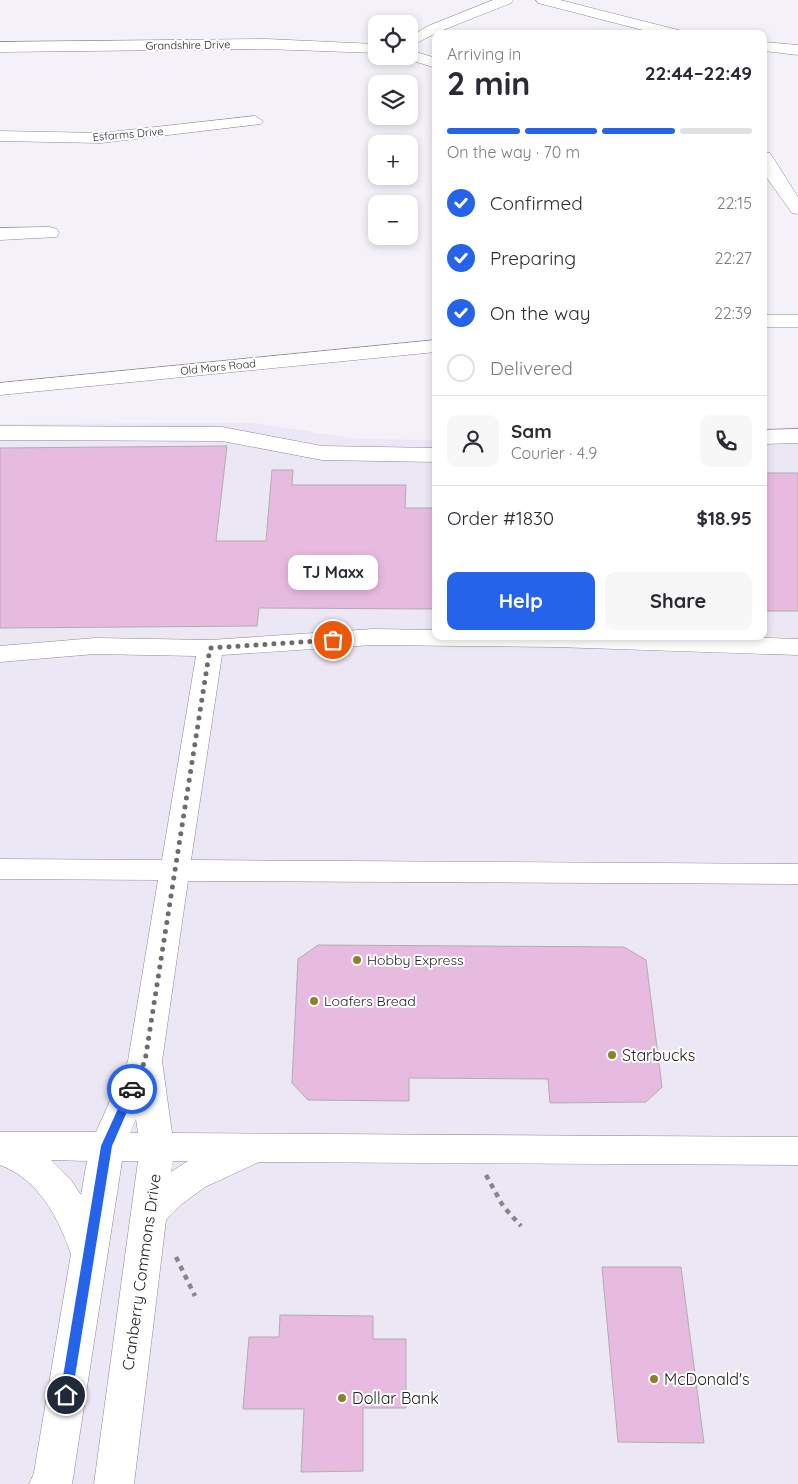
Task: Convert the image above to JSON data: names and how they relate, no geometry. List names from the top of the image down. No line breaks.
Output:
{"streets":{"street":["Grandshire Drive","Esfarms Drive","Old Mars Road","Cranberry Commons Drive"]},"places":["TJ Maxx","Hobby Express","Loafers Bread","Starbucks","McDonald's","Dollar Bank"],"page":{"map_buttons":["+","−"],"heading":["2 min","Arriving in","22:44–22:49"],"panel":["Sam","Courier · 4.9","Order #1830","$18.95"],"bar":"On the way · 70 m","list":[["Confirmed","22:15"],["Preparing","22:27"],["On the way","22:39"],"Delivered"],"bubble":"TJ Maxx","buttons":["Help","Share"]}}
